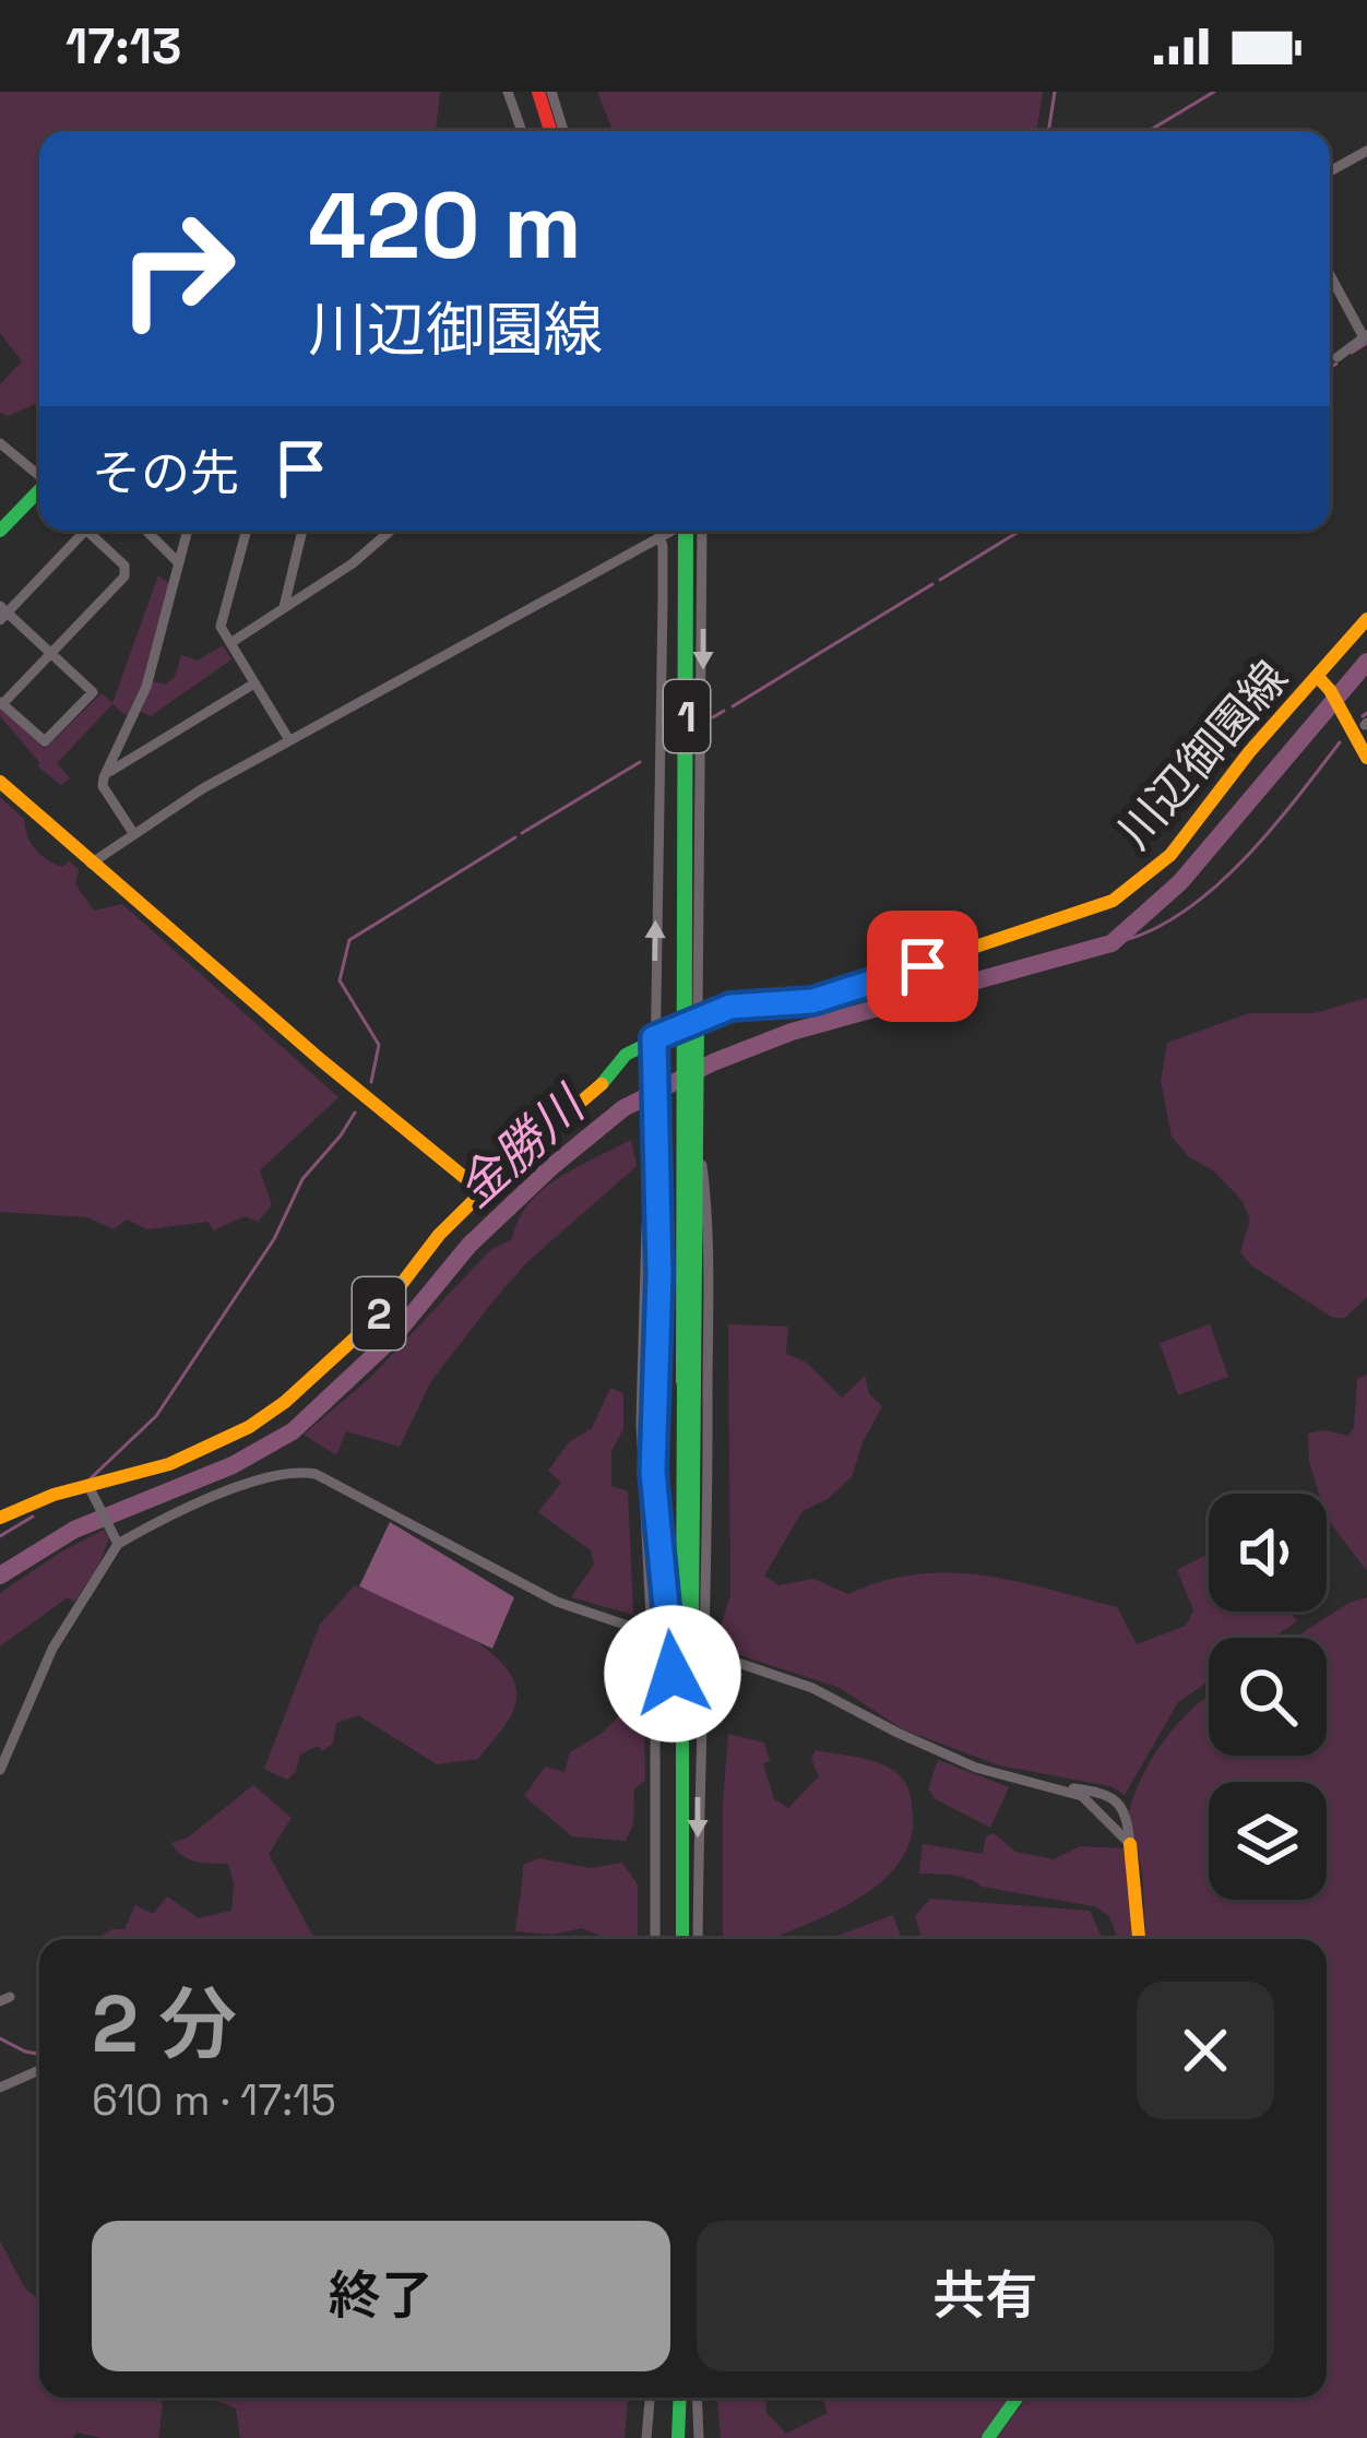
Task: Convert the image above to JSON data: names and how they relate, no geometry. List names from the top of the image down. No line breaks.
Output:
{"streets":{"main road":["1","川辺御園線","2"]},"crossings":[["川辺御園線","2"]],"water":["金勝川"],"page":{"status":"17:13","turn":["420 m","川辺御園線"],"then":"その先","heading":["2 分","610 m · 17:15"],"buttons":["終了","共有"]}}
